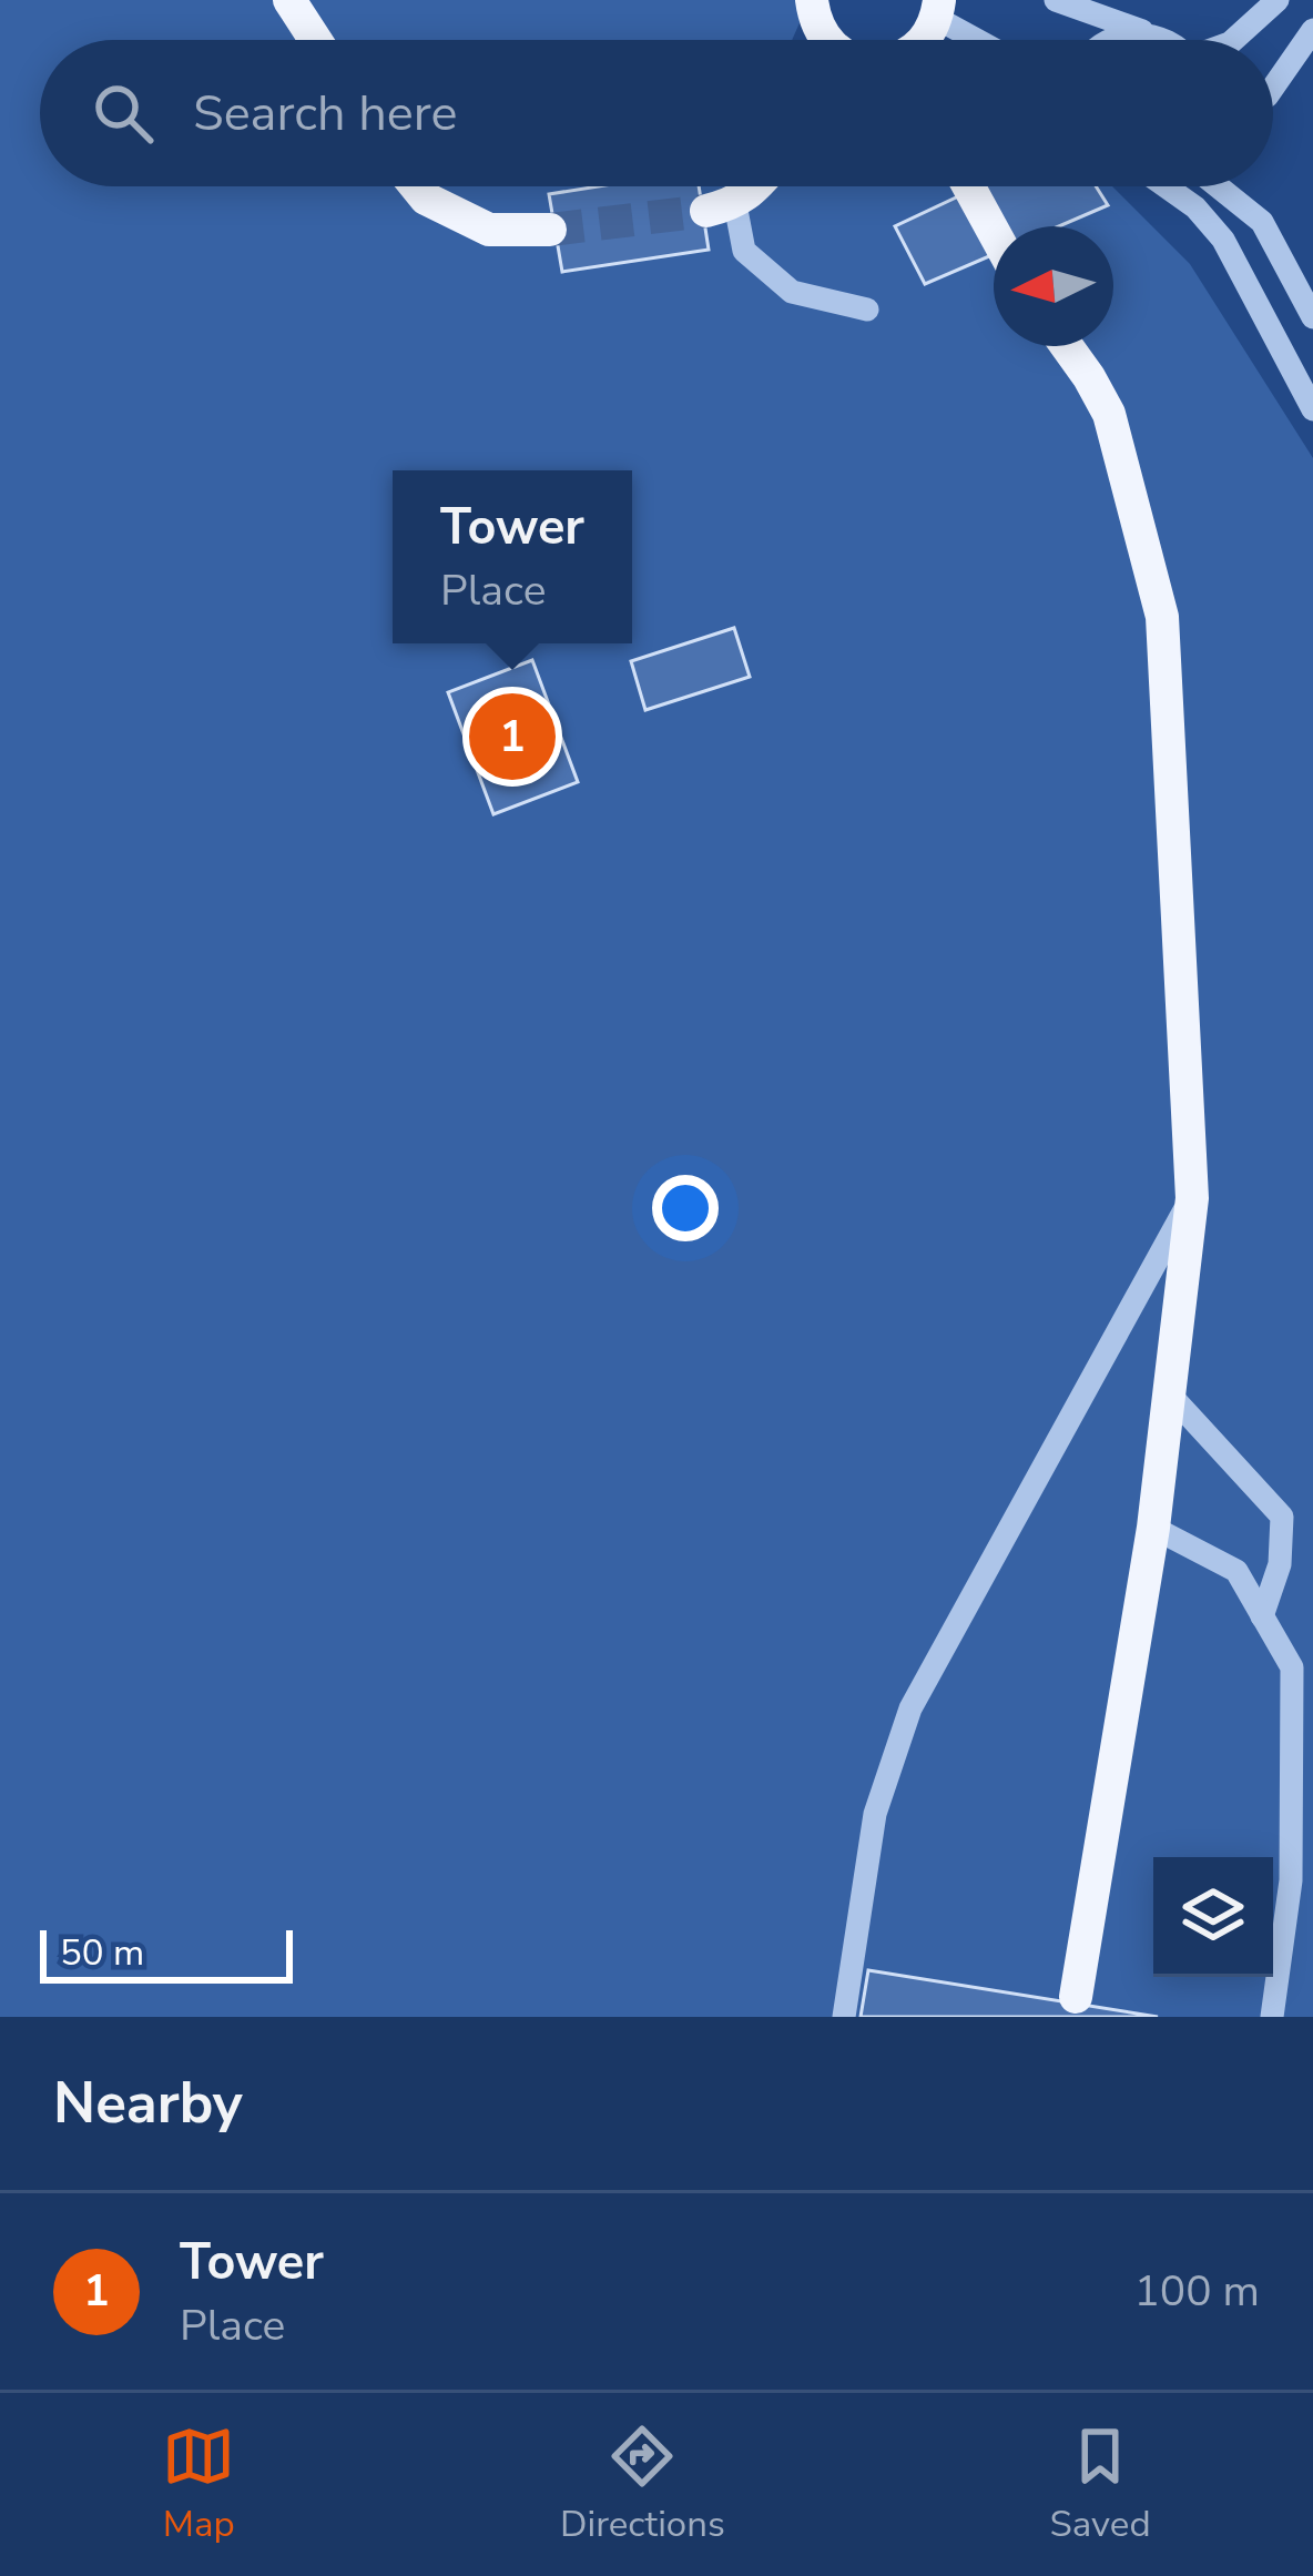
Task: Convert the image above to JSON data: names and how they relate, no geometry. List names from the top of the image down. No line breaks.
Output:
{"scale_bar":"50 m","north":"left","page":{"search":"Search here","popup":["Tower","Place"],"pins":"1","scale":"50 m","heading":"Nearby","list":[{"mark":"1","name":"Tower","note":"Place","value":"100 m"}],"nav":["Map","Directions","Saved"]}}
